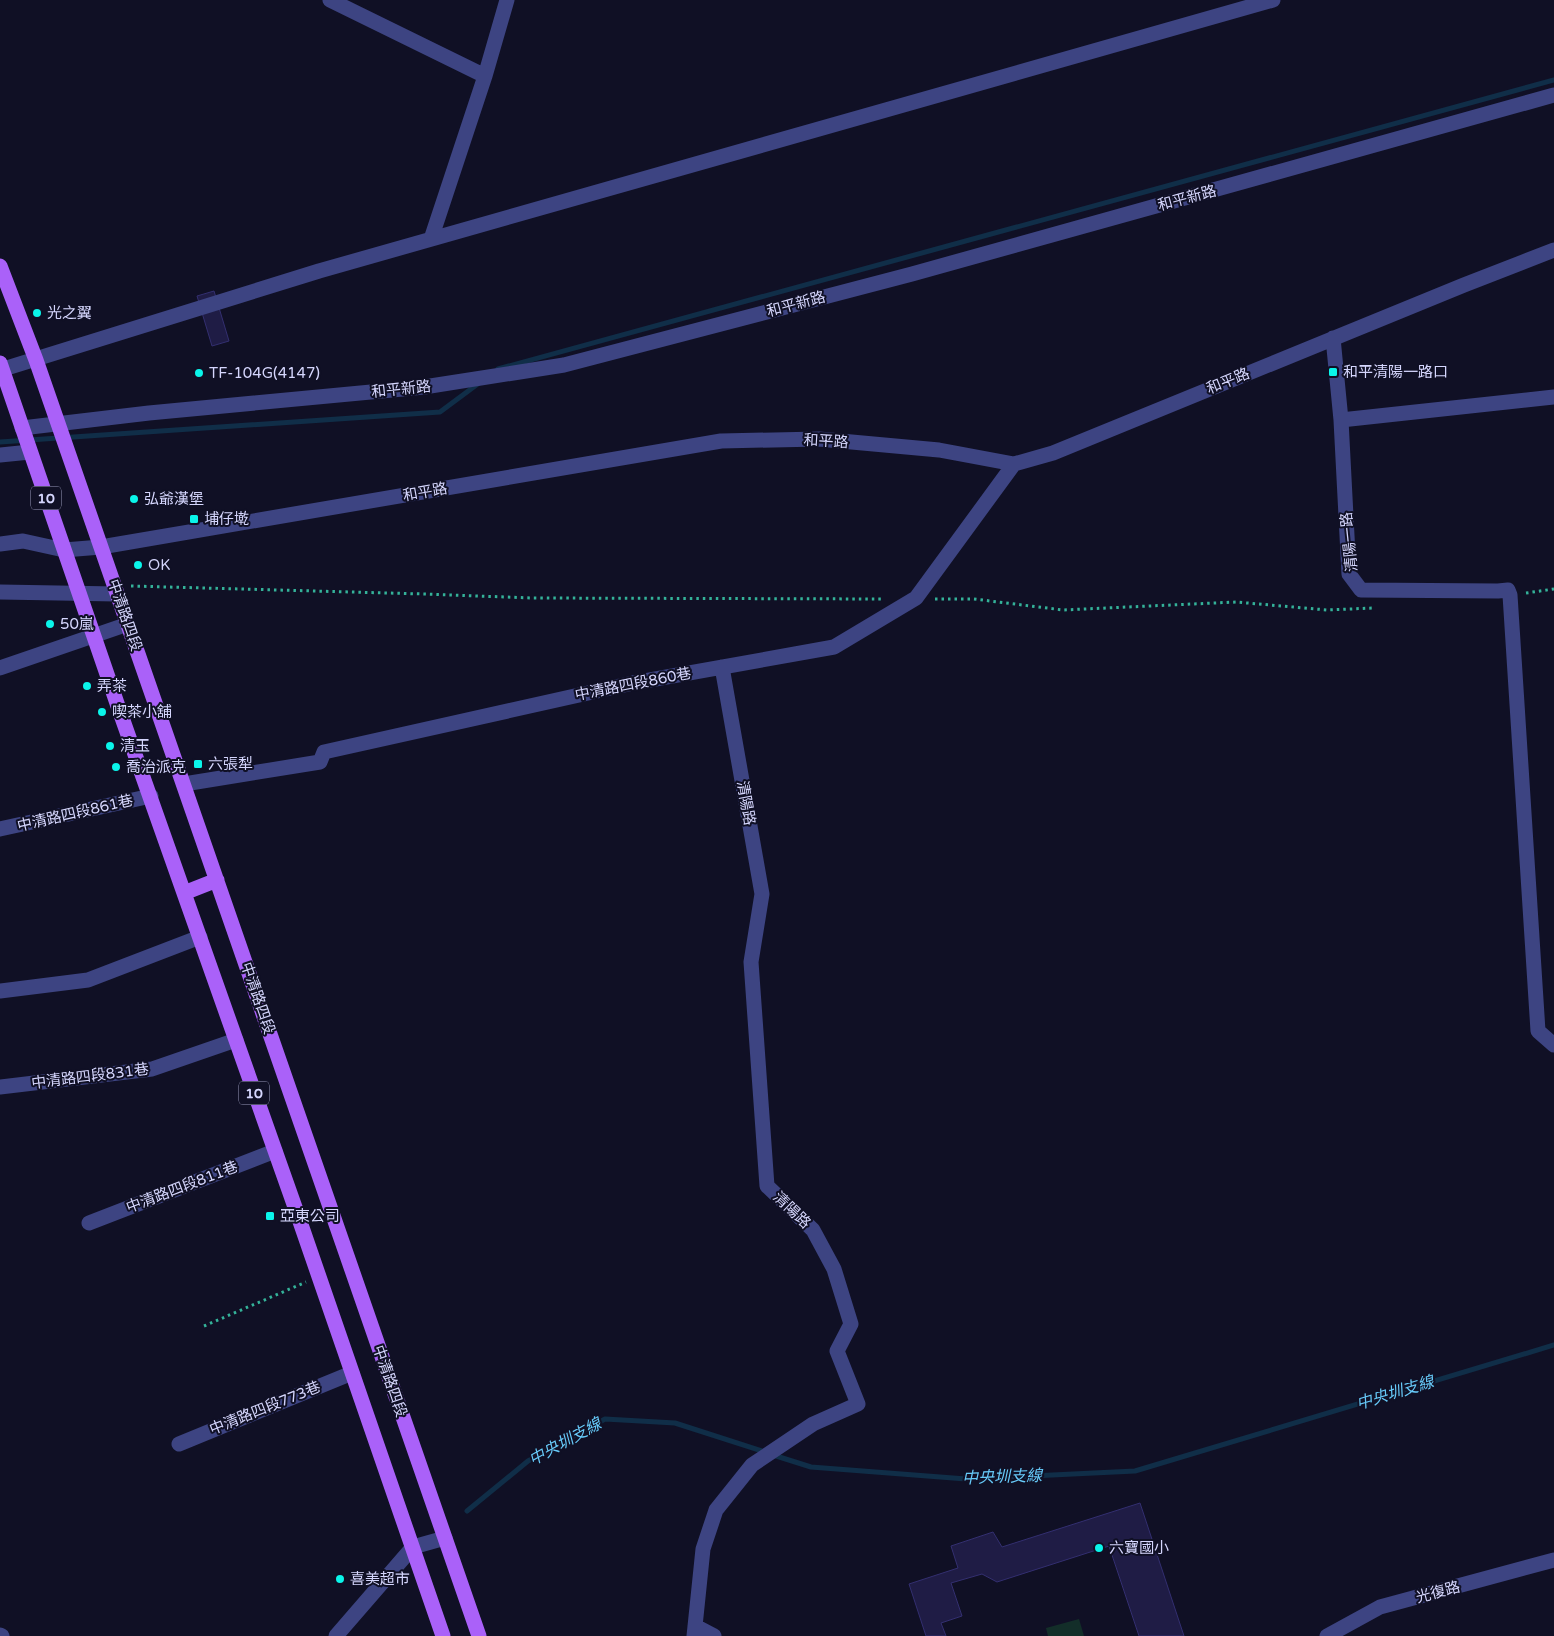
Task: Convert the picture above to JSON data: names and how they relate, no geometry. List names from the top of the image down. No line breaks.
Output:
{"streets":{"main road":["10","中清路四段"],"street":["和平新路","和平路","清陽一路","中清路四段860巷","清陽路","中清路四段861巷","中清路四段831巷","中清路四段811巷","中清路四段773巷","光復路"]},"crossings":[["和平新路","10"],["和平新路","中清路四段"],["和平路","10"],["和平路","清陽一路"],["和平路","中清路四段"],["和平路","中清路四段860巷"],["10","中清路四段"],["10","中清路四段861巷"],["10","中清路四段831巷"],["10","中清路四段811巷"],["10","中清路四段773巷"],["中清路四段","中清路四段860巷"],["中清路四段860巷","清陽路"]],"water":["中央圳支線"],"places":{"other":["光之翼","TF-104G(4147)","弘爺漢堡","OK","50嵐","弄茶","喫茶小舖","清玉","喬治派克","六寶國小","喜美超市"],"transit":["和平清陽一路口","埔仔墘","六張犁","亞東公司"]}}
